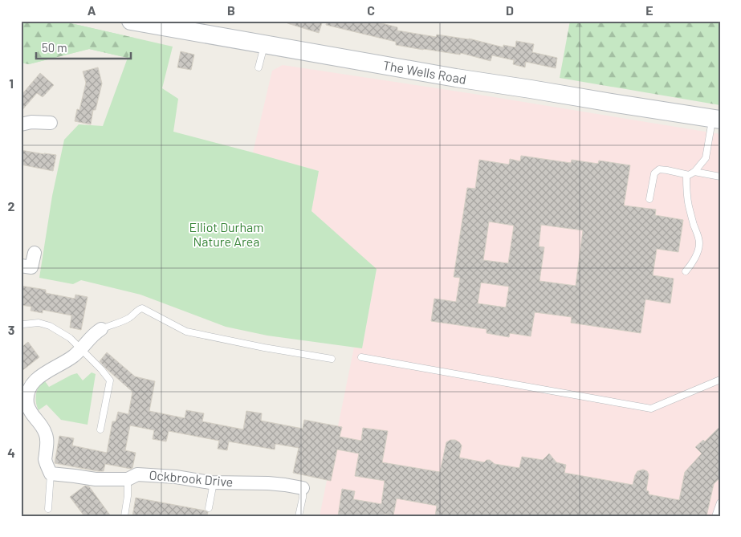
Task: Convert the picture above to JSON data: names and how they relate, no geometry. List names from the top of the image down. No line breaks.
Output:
{"streets":{"street":["The Wells Road","Ockbrook Drive"]},"parks":["Elliot Durham Nature Area"],"scale_bar":"50 m","grid":{"columns":["A","B","C","D","E"],"rows":["1","2","3","4"]}}
